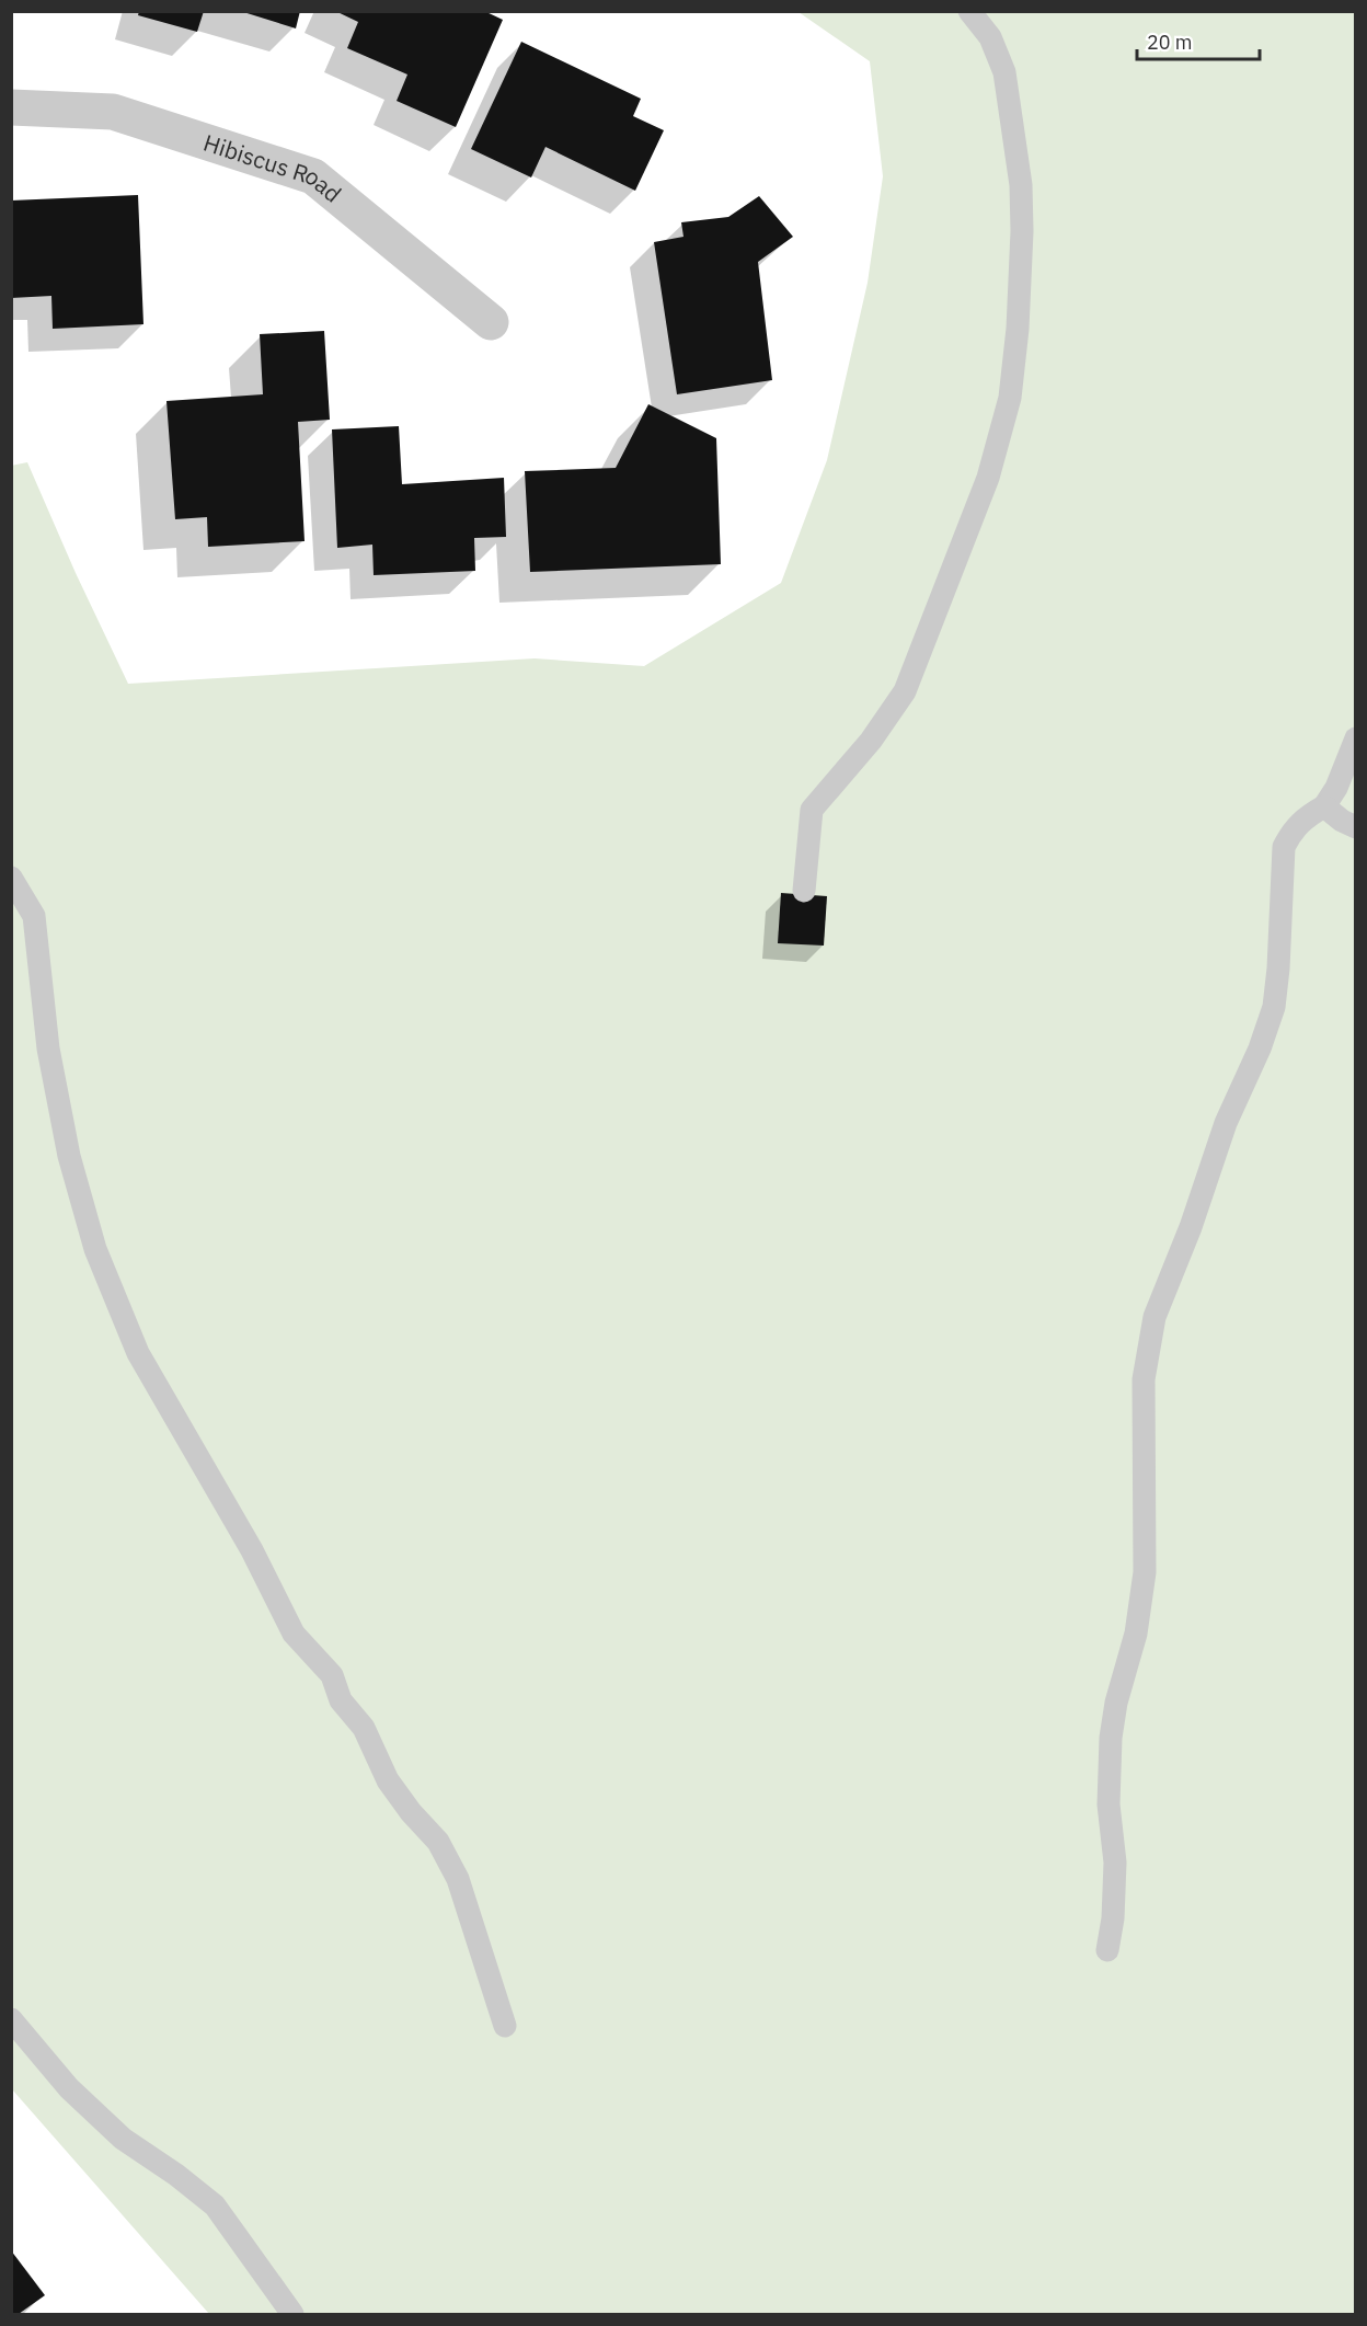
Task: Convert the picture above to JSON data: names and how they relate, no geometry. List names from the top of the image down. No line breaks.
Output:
{"streets":{"street":["Hibiscus Road"]},"scale_bar":"20 m"}
